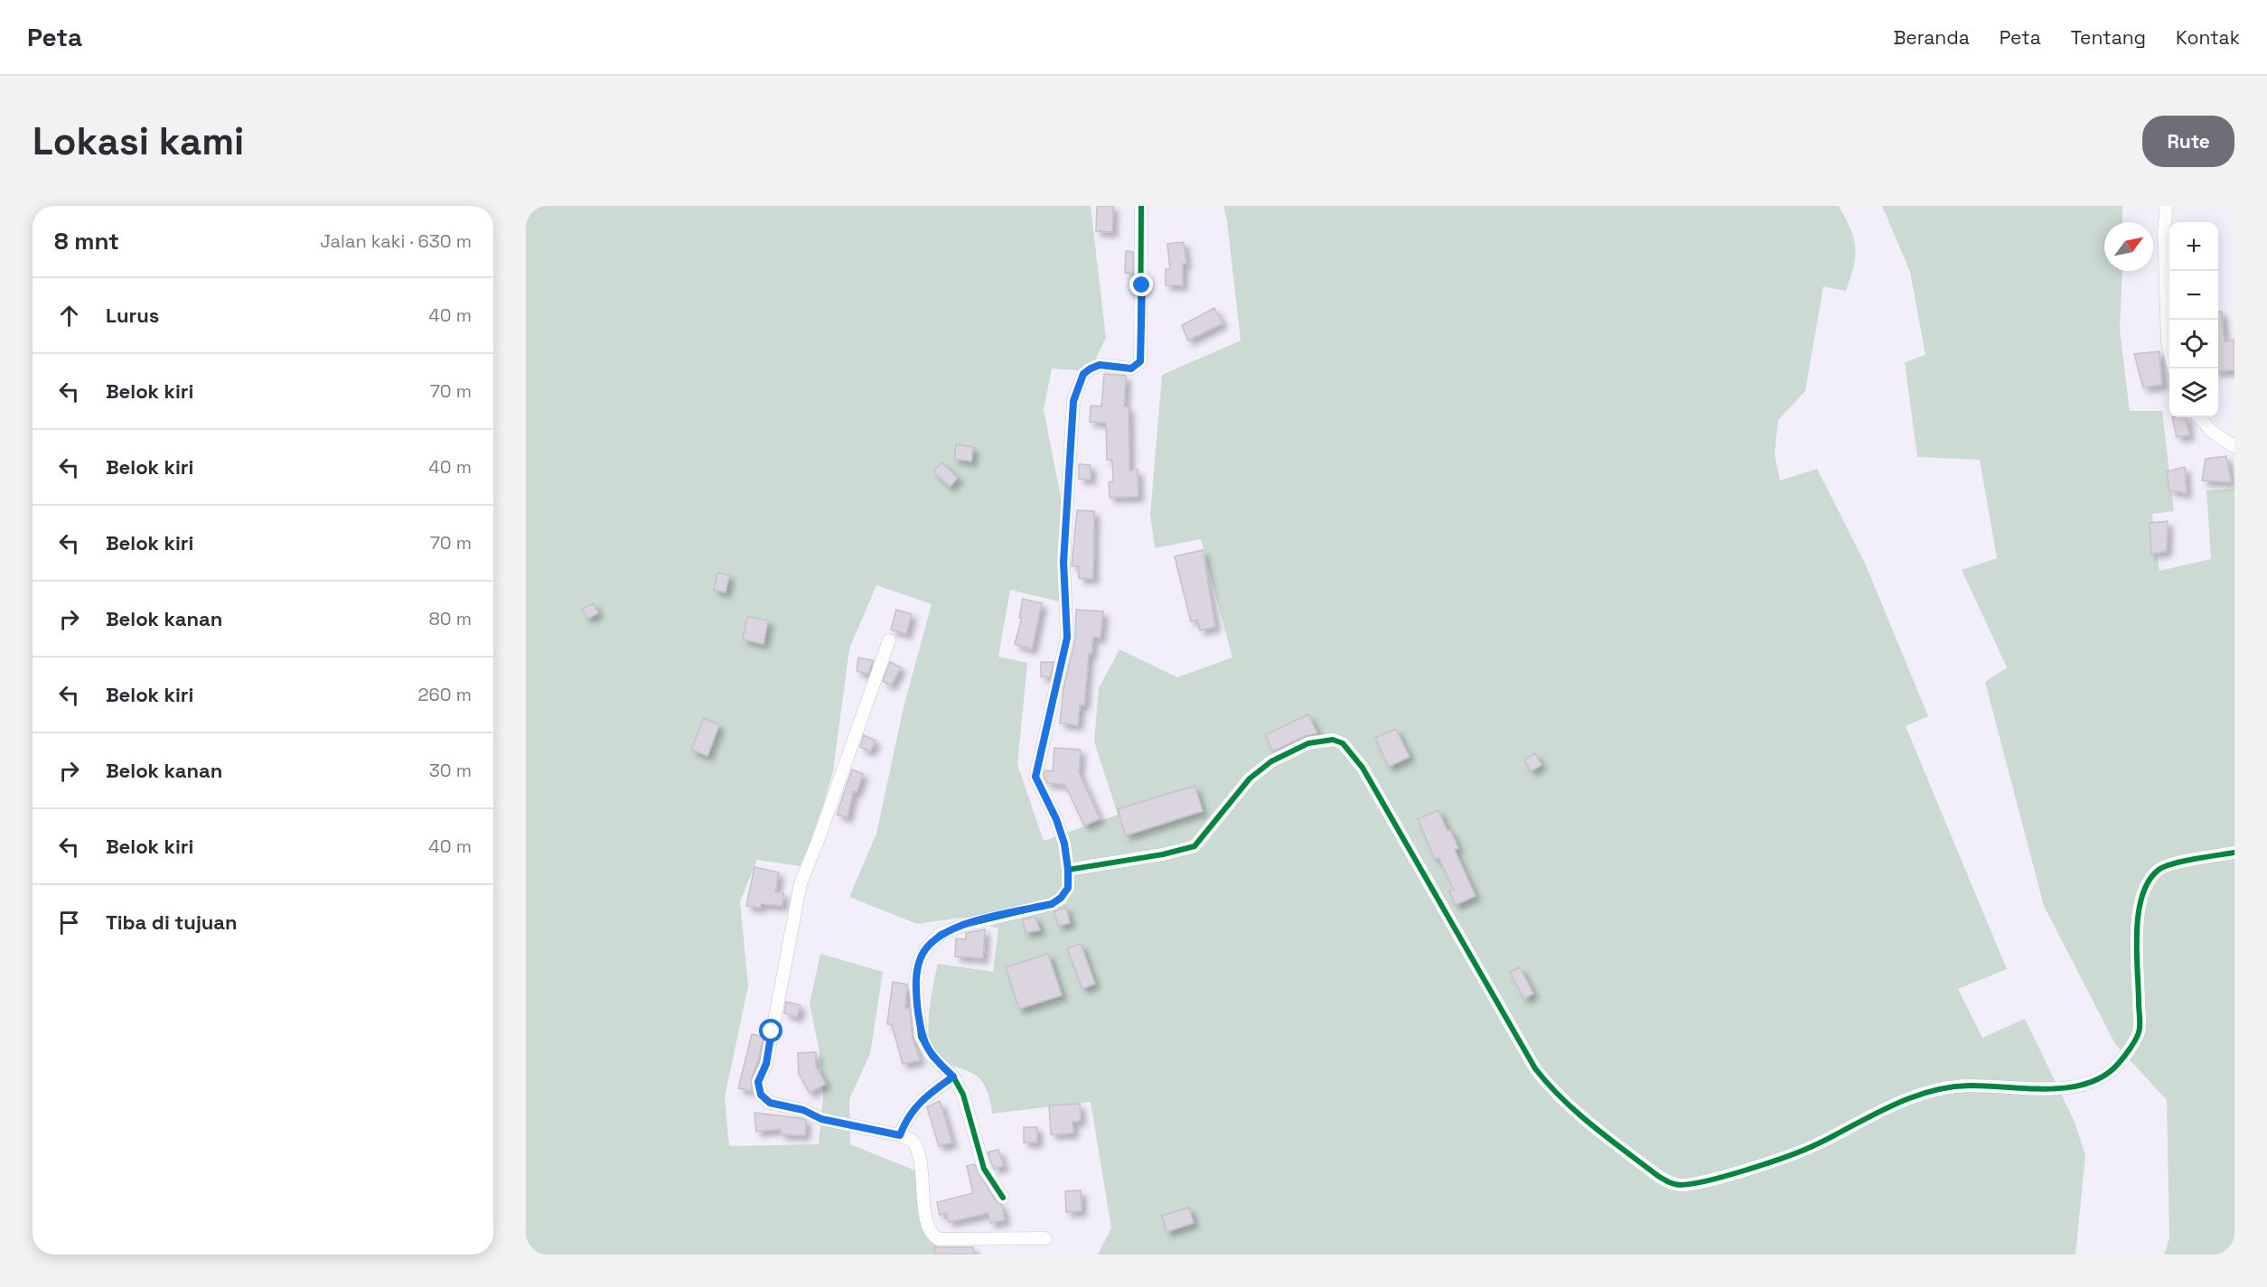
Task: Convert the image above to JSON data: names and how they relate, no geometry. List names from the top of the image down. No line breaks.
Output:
{"north":"top right","page":{"header":"Peta","nav":["Beranda","Peta","Tentang","Kontak"],"buttons":"Rute","title":"Lokasi kami","heading":["8 mnt","Jalan kaki · 630 m"],"map_buttons":["+","−"],"list":[["Lurus","40 m"],["Belok kiri","70 m"],["Belok kiri","40 m"],["Belok kiri","70 m"],["Belok kanan","80 m"],["Belok kiri","260 m"],["Belok kanan","30 m"],["Belok kiri","40 m"],"Tiba di tujuan"]}}
